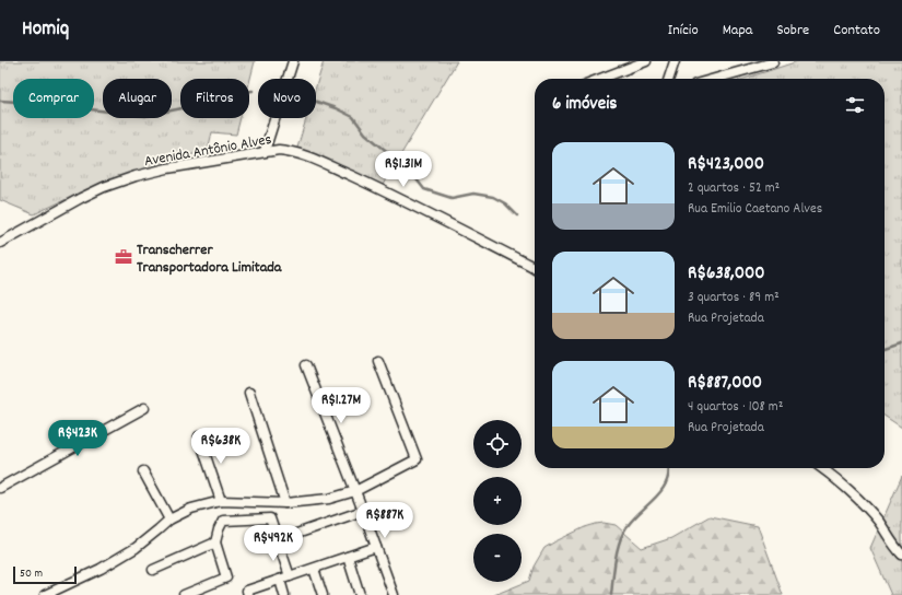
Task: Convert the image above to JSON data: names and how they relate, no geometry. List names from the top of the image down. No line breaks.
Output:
{"streets":{"street":["Avenida Antônio Alves"]},"places":{"office":["Transcherrer Transportadora Limitada"]},"scale_bar":"50 m","page":{"header":"Homiq","nav":["Início","Mapa","Sobre","Contato"],"chip":["Comprar","Alugar","Filtros","Novo"],"heading":"6 imóveis","list":[{"name":"R$423,000","note":"2 quartos · 52 m² · Rua Emilio Caetano Alves"},{"name":"R$638,000","note":"3 quartos · 89 m² · Rua Projetada"},{"name":"R$887,000","note":"4 quartos · 108 m² · Rua Projetada"}],"price":["R$1.31M","R$1.27M","R$423K","R$638K","R$887K","R$492K"],"map_buttons":["+","−"],"scale":"50 m"}}
